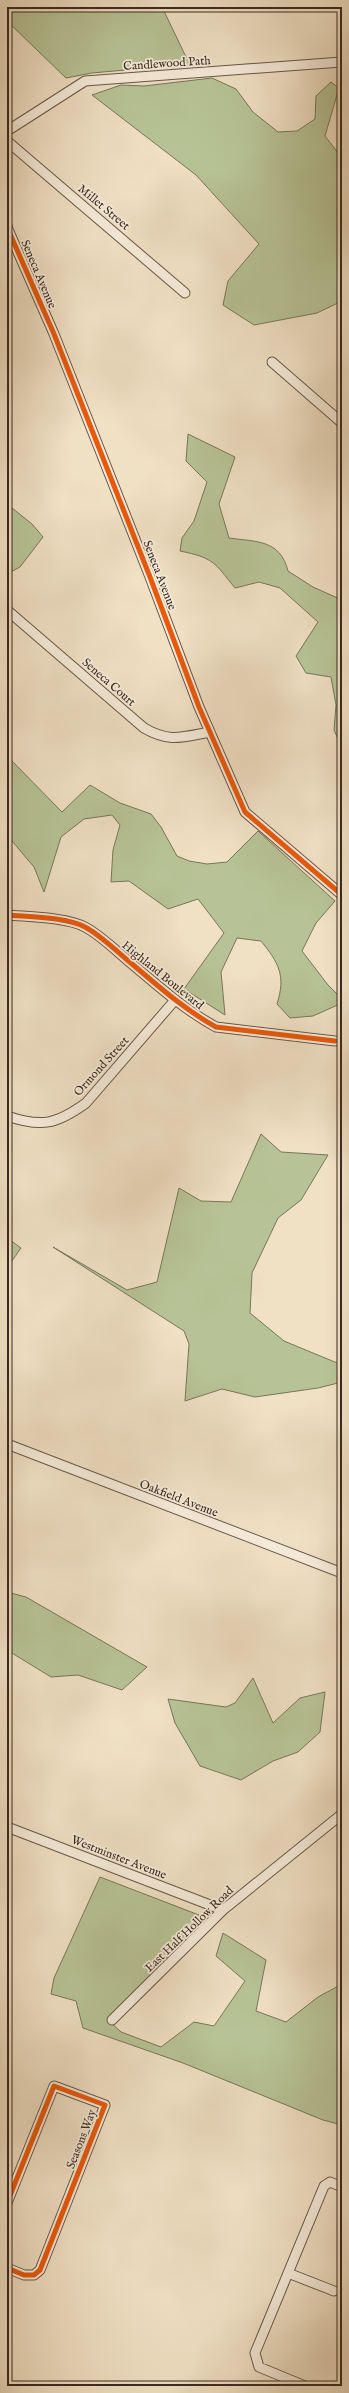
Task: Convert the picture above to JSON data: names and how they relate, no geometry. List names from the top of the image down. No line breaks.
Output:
{"streets":{"street":["Candlewood Path","Millet Street","Seneca Avenue","Seneca Court","Highland Boulevard","Ormond Street","Oakfield Avenue","Westminster Avenue","East Half Hollow Road","Seasons Way"]},"crossings":[["Seneca Avenue","Seneca Court"],["Highland Boulevard","Ormond Street"],["Westminster Avenue","East Half Hollow Road"]]}
